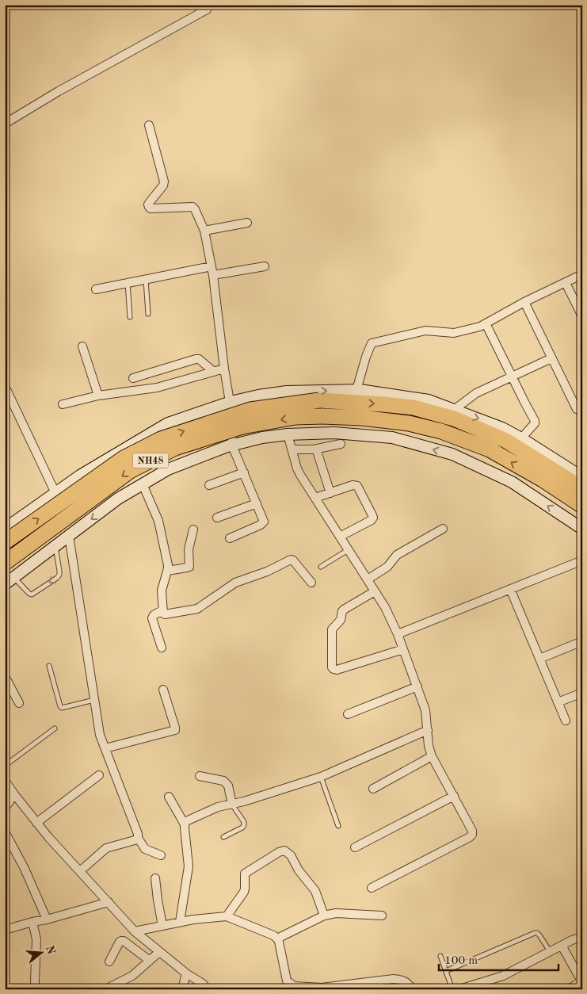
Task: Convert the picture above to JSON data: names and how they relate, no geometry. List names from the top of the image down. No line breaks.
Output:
{"streets":{"highway":["NH48"]},"scale_bar":"100 m","north":"right"}
